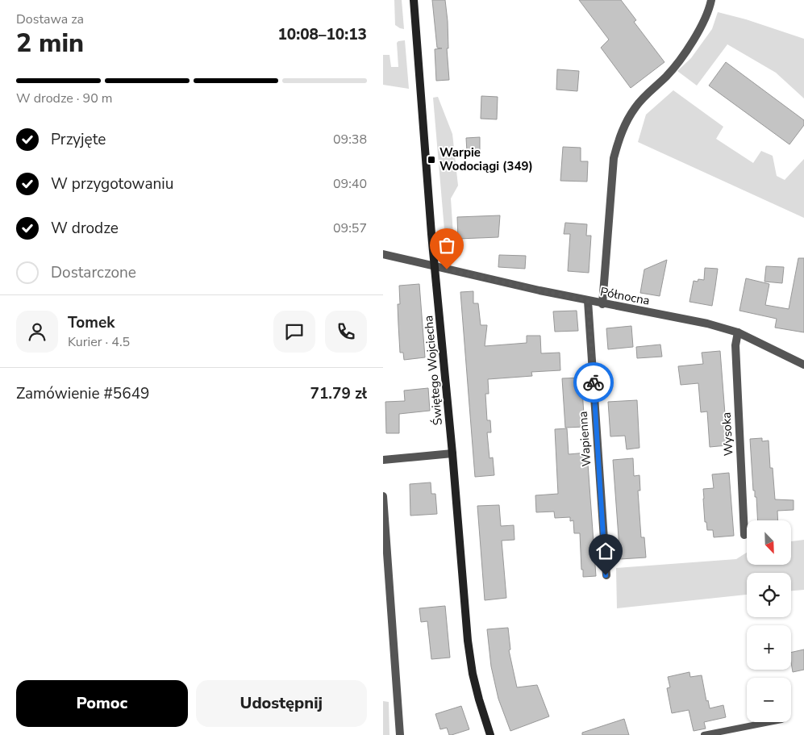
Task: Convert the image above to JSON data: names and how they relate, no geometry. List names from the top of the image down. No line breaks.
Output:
{"streets":{"street":["Północna","Świętego Wojciecha","Wysoka","Wapienna"]},"crossings":[["Północna","Świętego Wojciecha"],["Północna","Wysoka"],["Północna","Wapienna"]],"places":{"transit":["Warpie Wodociągi (349)"]},"north":"bottom right","page":{"heading":["2 min","Dostawa za","10:08–10:13"],"panel":["Tomek","Kurier · 4.5","Zamówienie #5649","71.79 zł"],"bar":"W drodze · 90 m","list":[["Przyjęte","09:38"],["W przygotowaniu","09:40"],["W drodze","09:57"],"Dostarczone"],"map_buttons":["+","−"],"buttons":["Pomoc","Udostępnij"]}}
